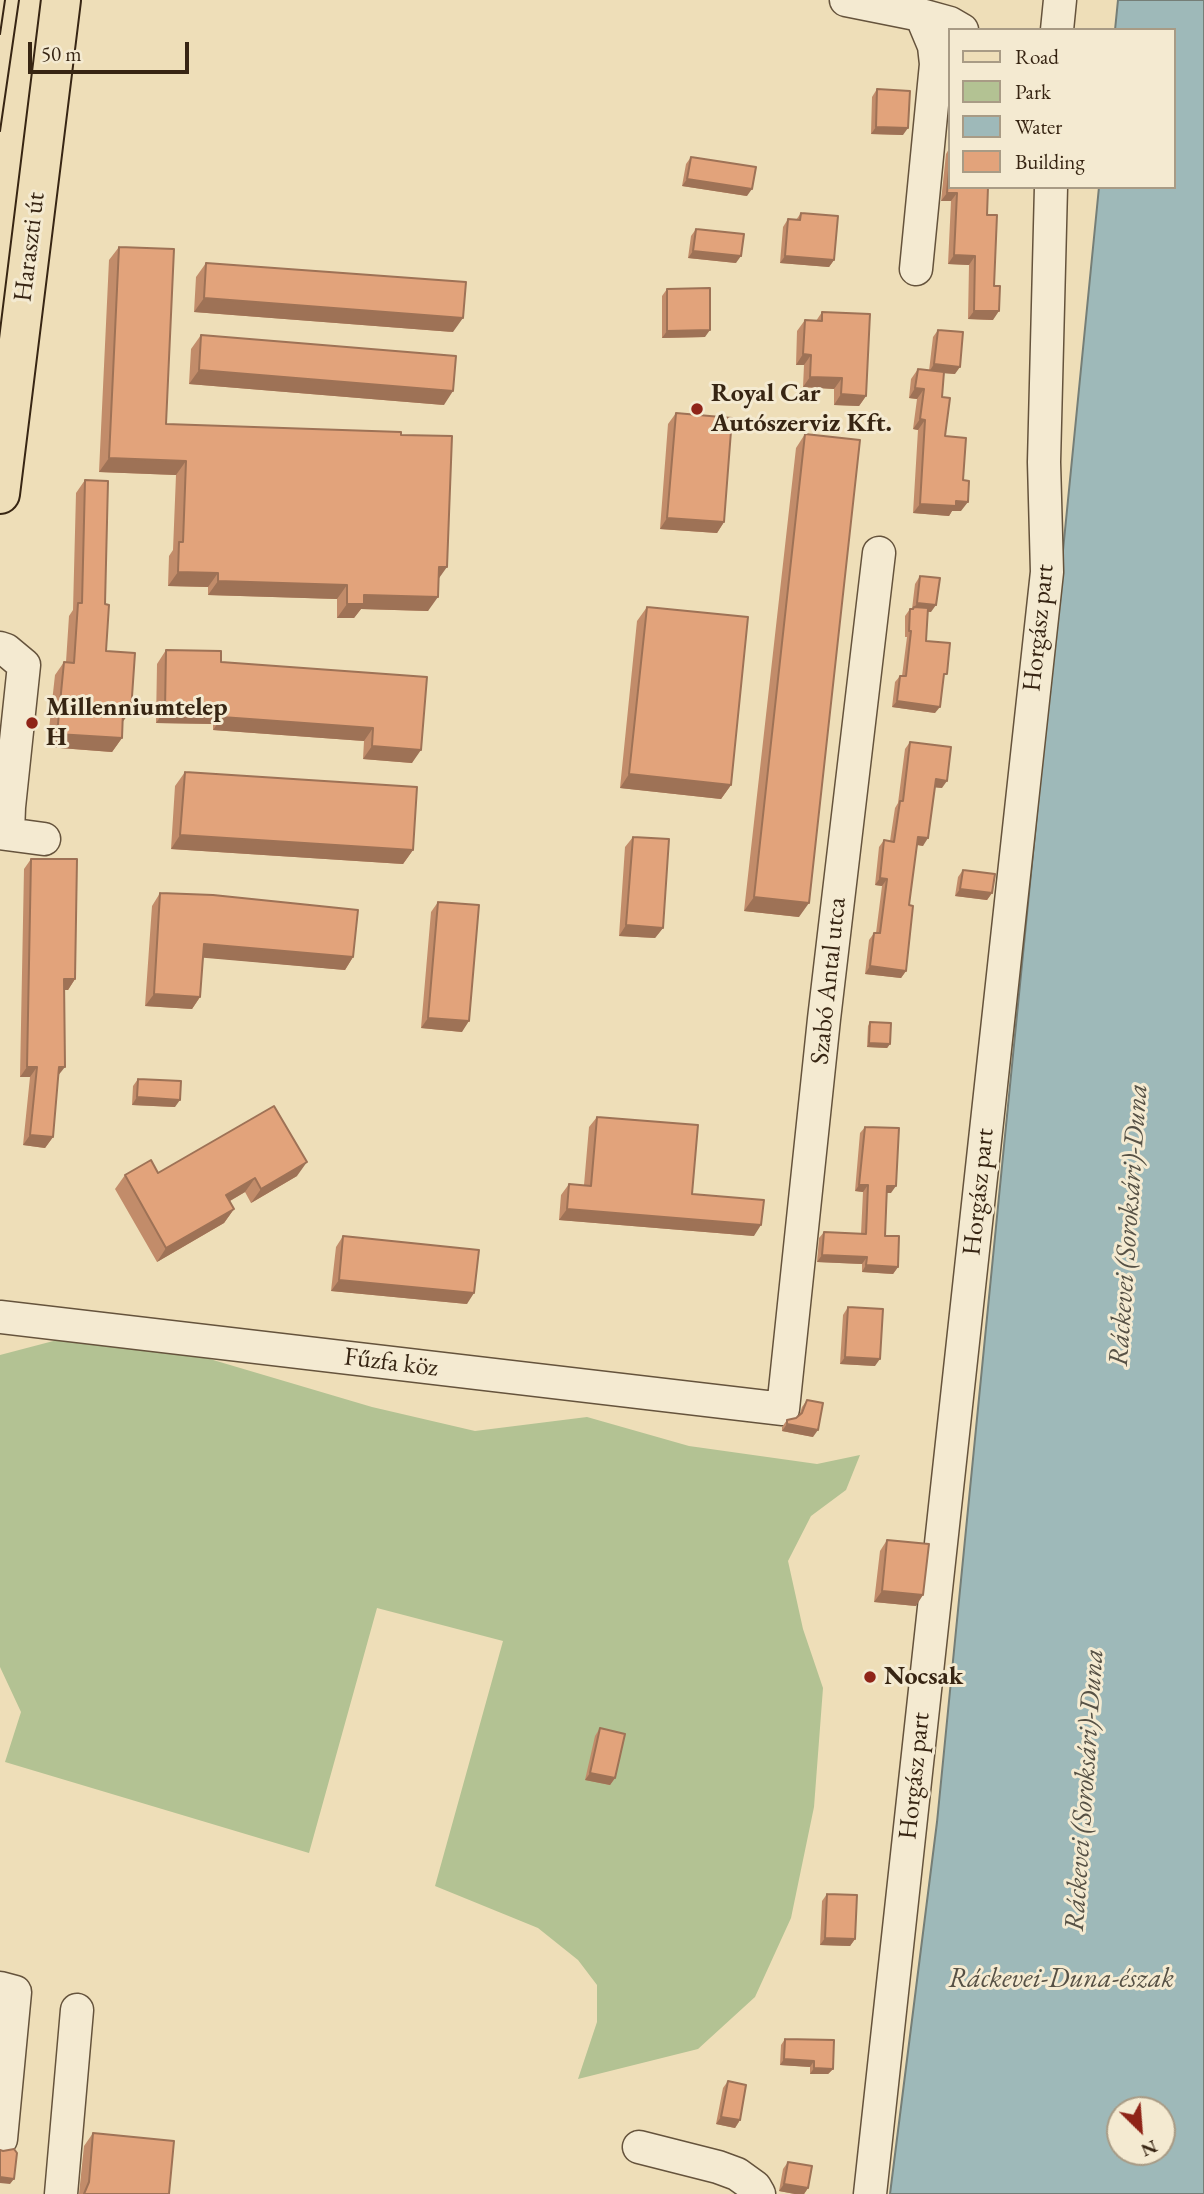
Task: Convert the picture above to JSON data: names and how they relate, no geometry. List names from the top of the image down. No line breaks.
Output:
{"streets":{"main road":["Haraszti út"],"street":["Horgász part","Szabó Antal utca","Fűzfa köz"]},"crossings":[["Szabó Antal utca","Fűzfa köz"]],"water":["Ráckevei (Soroksári)-Duna","Ráckevei-Duna-észak"],"places":["Royal Car Autószerviz Kft.","Millenniumtelep H","Nocsak"],"legend":["Road","Park","Water","Building"],"scale_bar":"50 m","north":"bottom right"}
